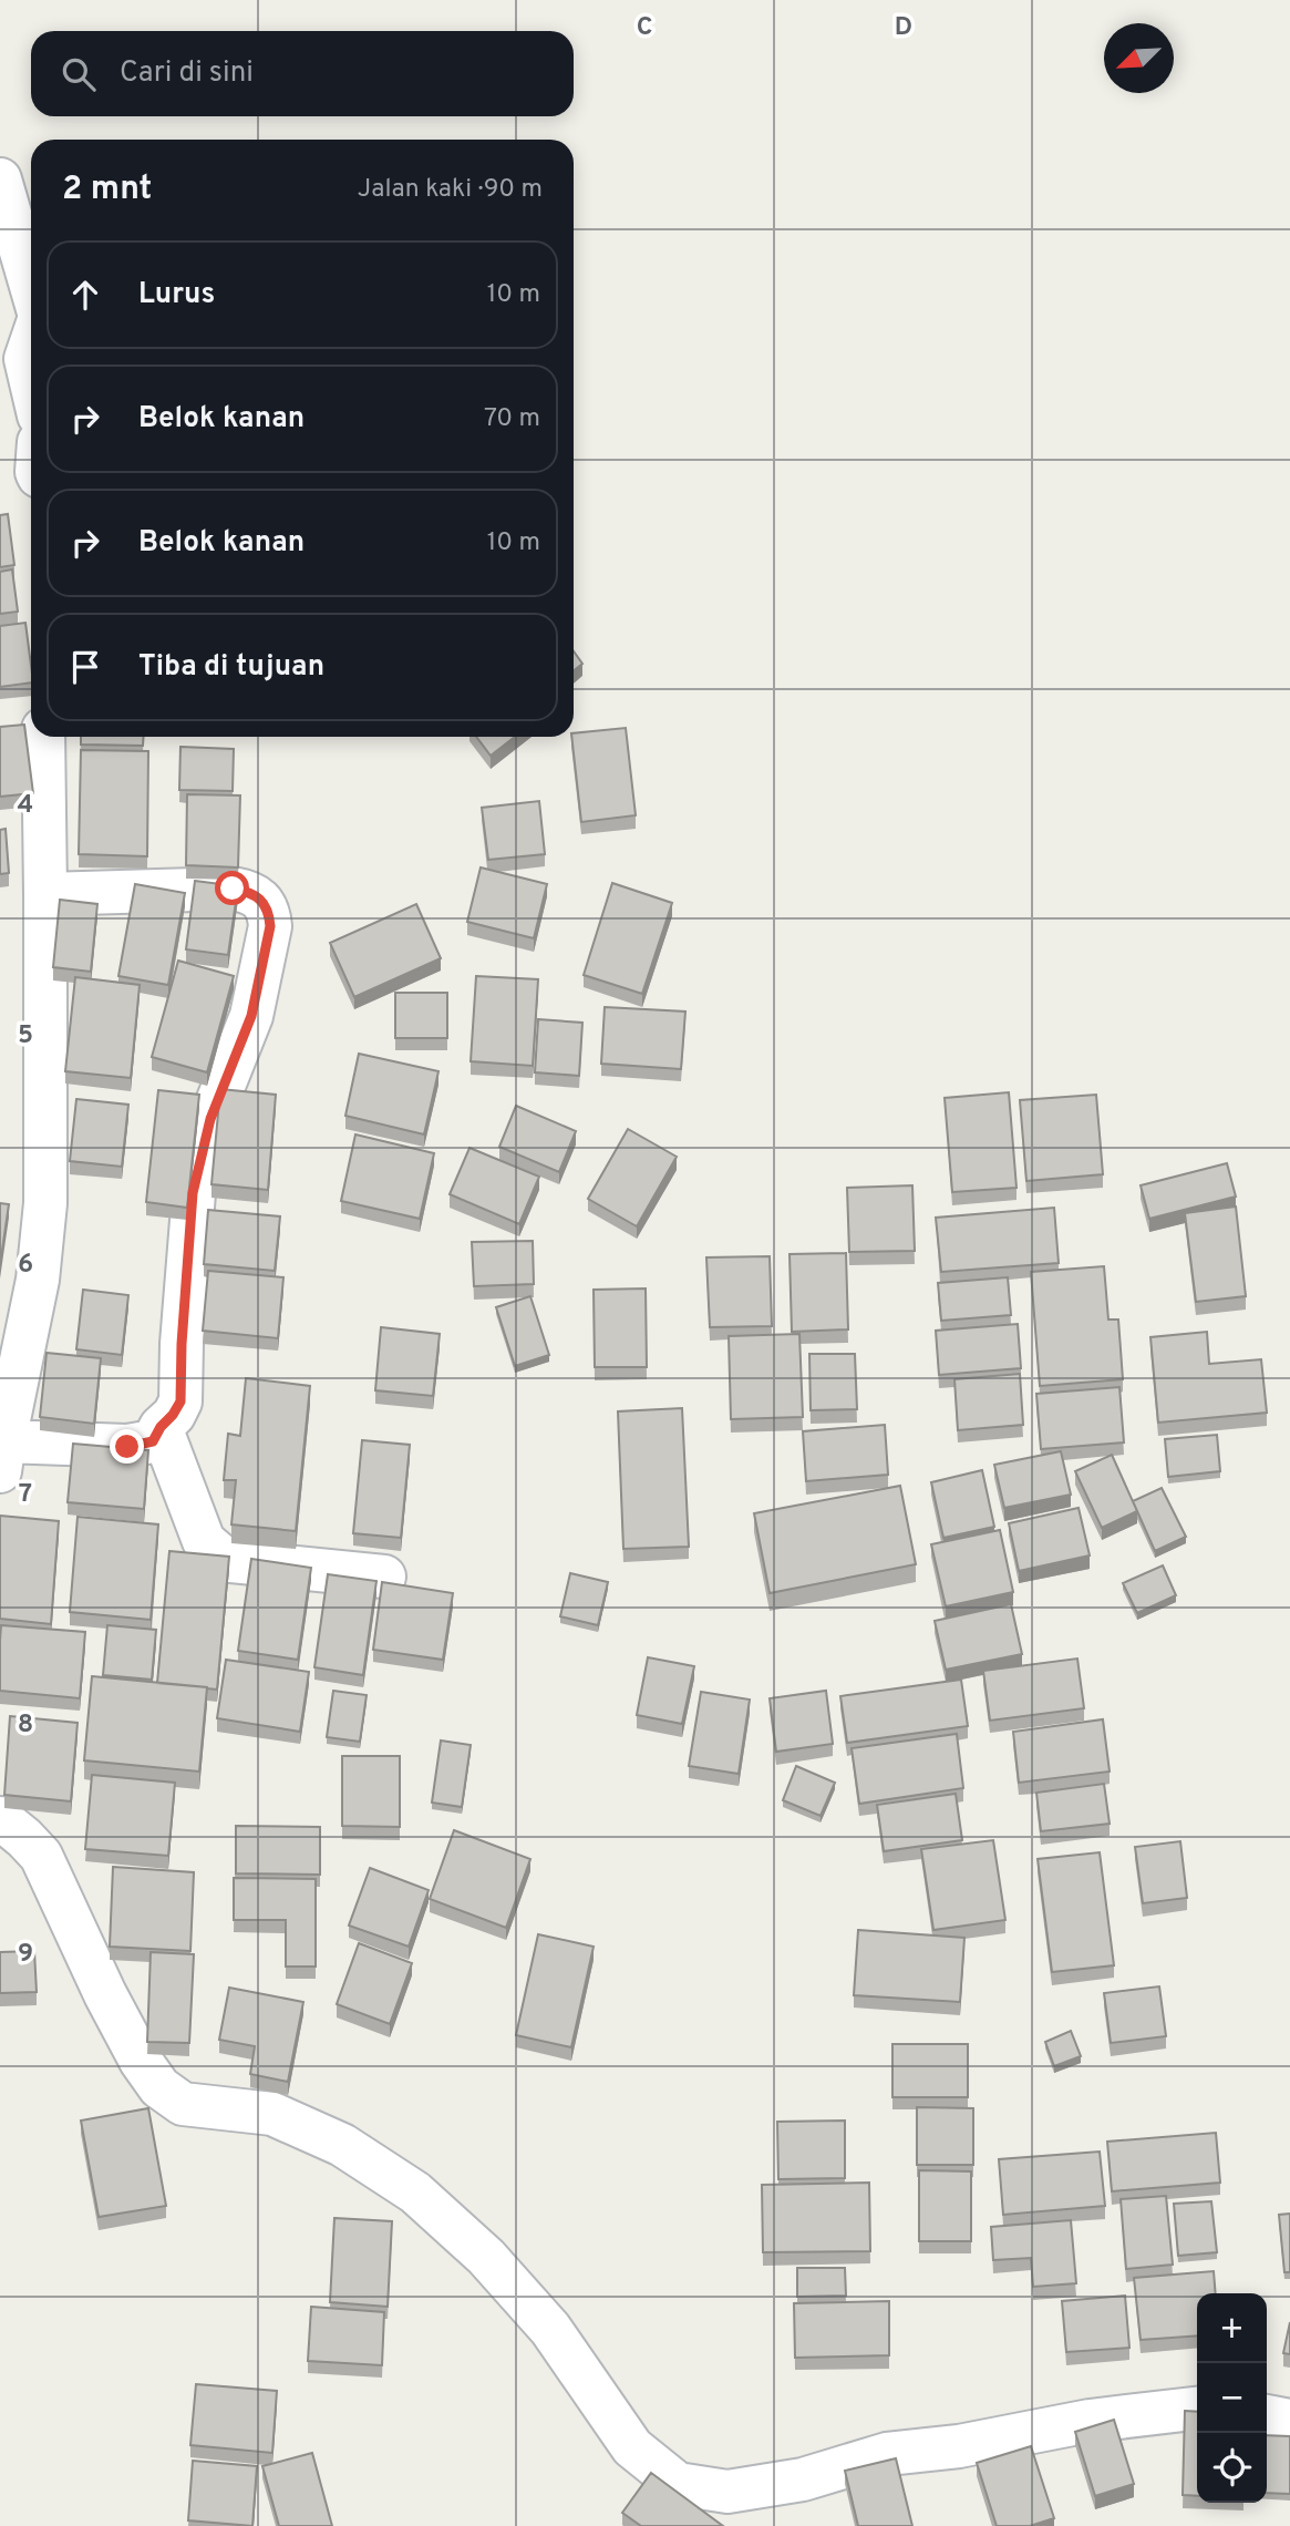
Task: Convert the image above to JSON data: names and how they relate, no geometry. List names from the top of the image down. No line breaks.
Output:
{"north":"bottom left","page":{"search":"Cari di sini","heading":["2 mnt","Jalan kaki · 90 m"],"list":[["Lurus","10 m"],["Belok kanan","70 m"],["Belok kanan","10 m"],"Tiba di tujuan"],"map_buttons":["+","−"]},"grid":{"columns":["C","D"],"rows":["4","5","6","7","8","9"]}}
